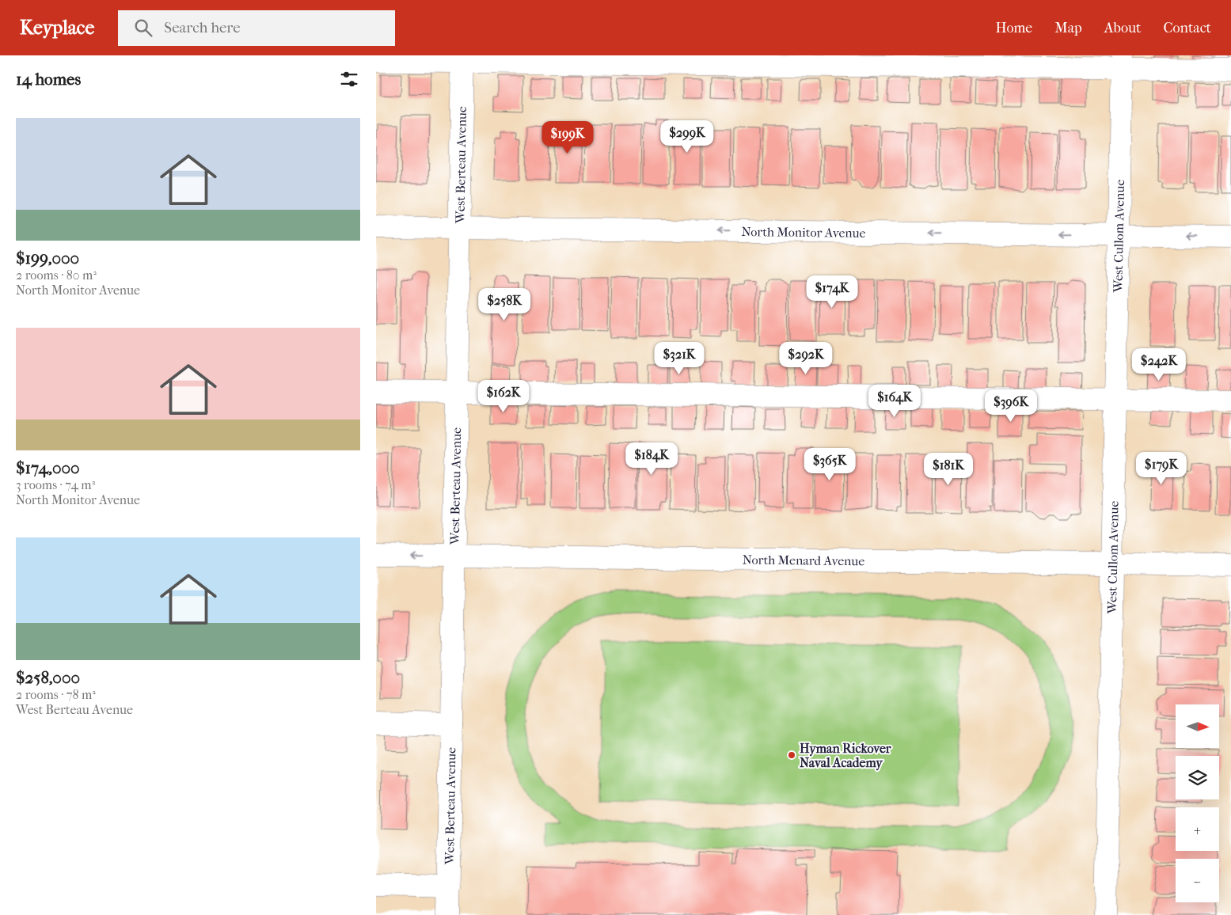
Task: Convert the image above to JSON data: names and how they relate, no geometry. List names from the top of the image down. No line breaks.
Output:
{"streets":{"street":["West Berteau Avenue","North Monitor Avenue","West Cullom Avenue","North Menard Avenue"]},"crossings":[["West Berteau Avenue","North Monitor Avenue"],["West Berteau Avenue","North Menard Avenue"],["North Monitor Avenue","West Cullom Avenue"],["West Cullom Avenue","North Menard Avenue"]],"places":["Hyman Rickover Naval Academy"],"north":"right","page":{"header":"Keyplace","search":"Search here","nav":["Home","Map","About","Contact"],"heading":"14 homes","list":[{"name":"$199,000","note":"2 rooms · 80 m² · North Monitor Avenue"},{"name":"$174,000","note":"3 rooms · 74 m² · North Monitor Avenue"},{"name":"$258,000","note":"2 rooms · 78 m² · West Berteau Avenue"}],"price":["$299K","$199K","$174K","$258K","$321K","$292K","$242K","$162K","$164K","$396K","$184K","$365K","$179K","$181K"],"map_buttons":["+","−"]}}
